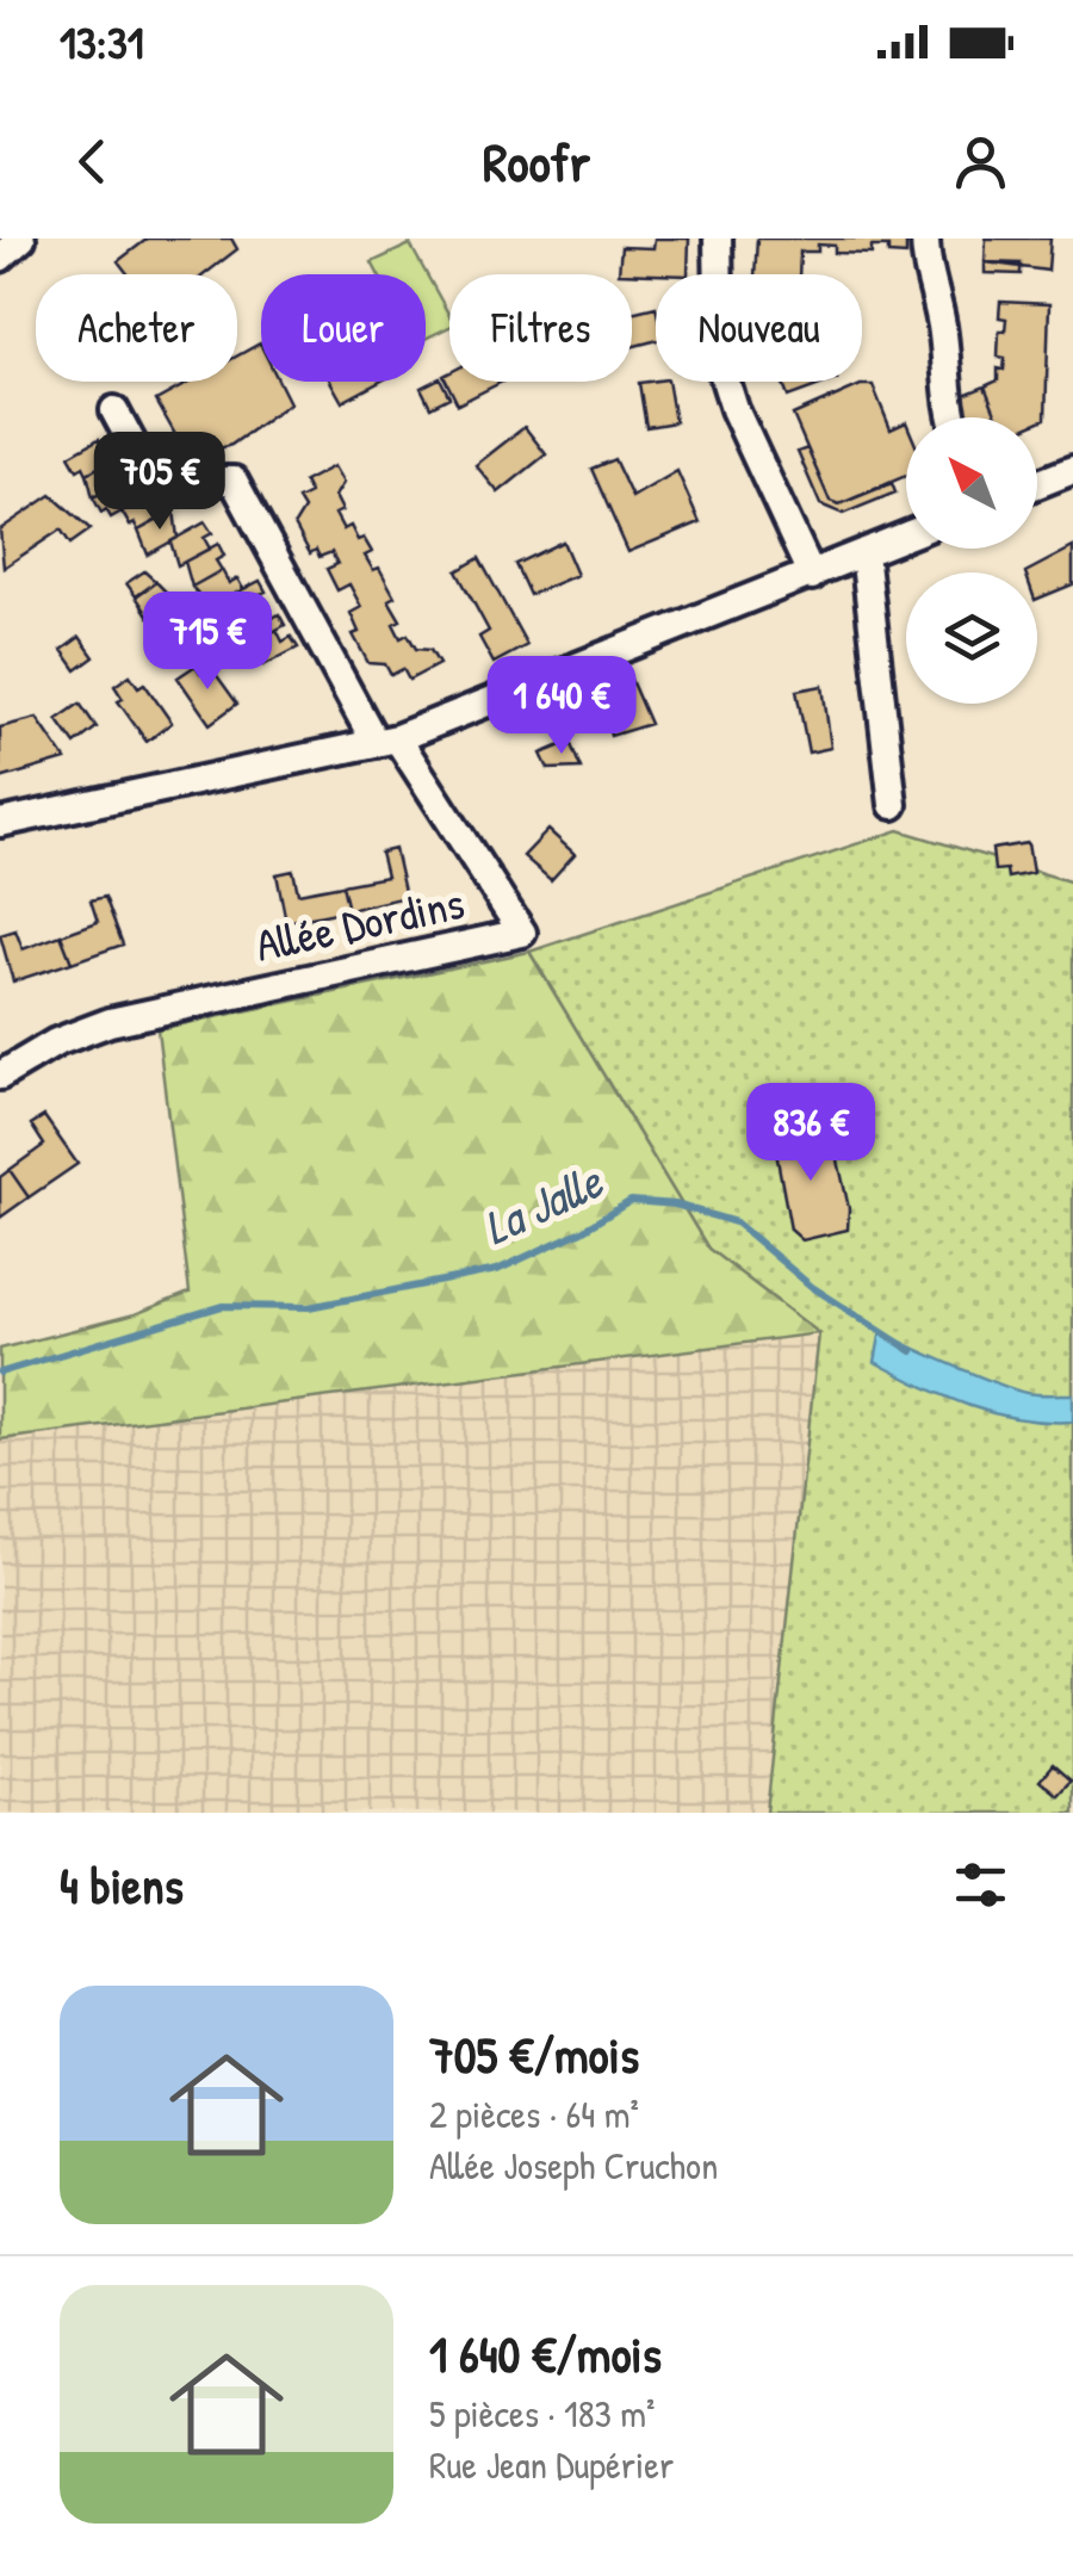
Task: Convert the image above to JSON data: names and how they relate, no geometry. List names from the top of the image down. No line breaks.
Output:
{"streets":{"street":["Allée Dordins"]},"water":["La Jalle"],"north":"top left","page":{"status":"13:31","header":"Roofr","chip":["Acheter","Louer","Filtres","Nouveau"],"price":["705 €","715 €","1 640 €","836 €"],"heading":"4 biens","list":[{"name":"705 €/mois","note":"2 pièces · 64 m² · Allée Joseph Cruchon"},{"name":"1 640 €/mois","note":"5 pièces · 183 m² · Rue Jean Dupérier"}]}}
